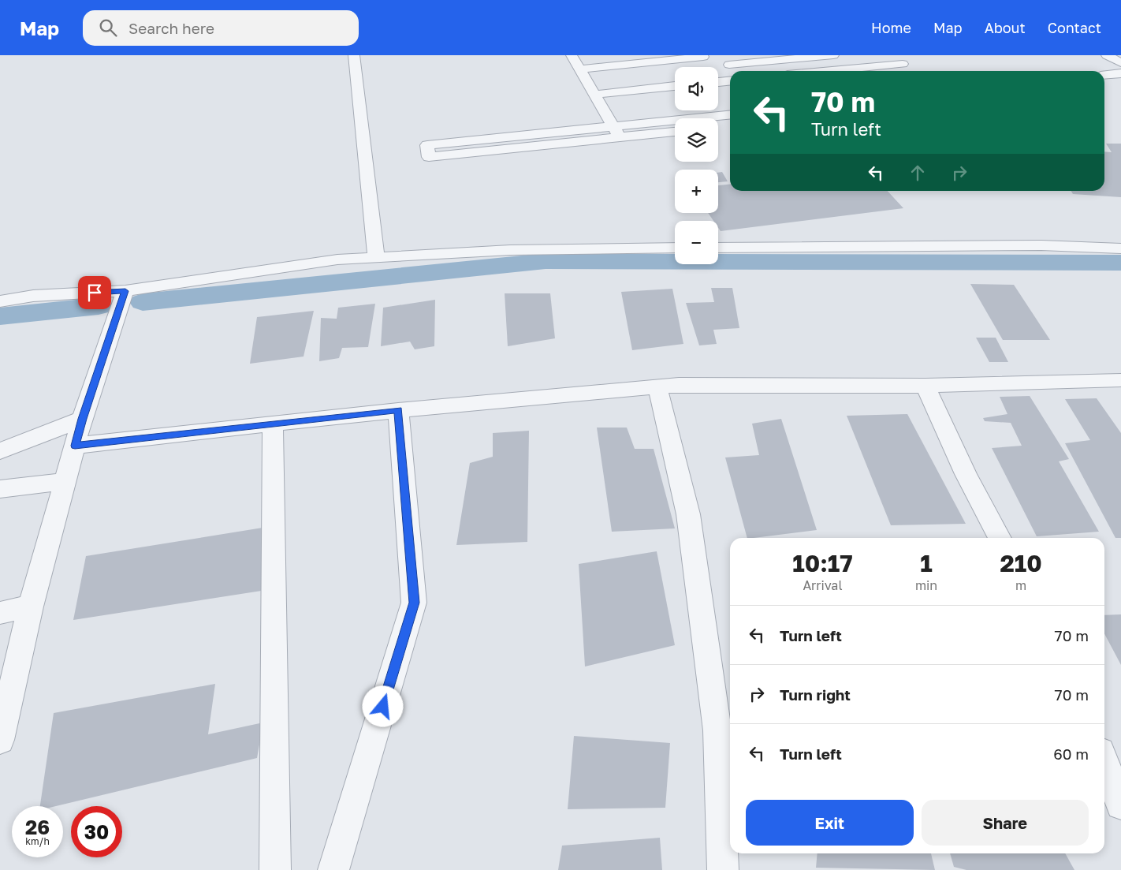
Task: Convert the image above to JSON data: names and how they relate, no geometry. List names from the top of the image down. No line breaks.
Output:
{"page":{"header":"Map","search":"Search here","nav":["Home","Map","About","Contact"],"map_buttons":["+","−"],"turn":["70 m","Turn left"],"eta":["10:17","Arrival","1","min","210","m"],"list":[{"name":"Turn left","value":"70 m"},{"name":"Turn right","value":"70 m"},{"name":"Turn left","value":"60 m"}],"buttons":["Exit","Share"],"speed":"26 km/h","limit":"30"}}
